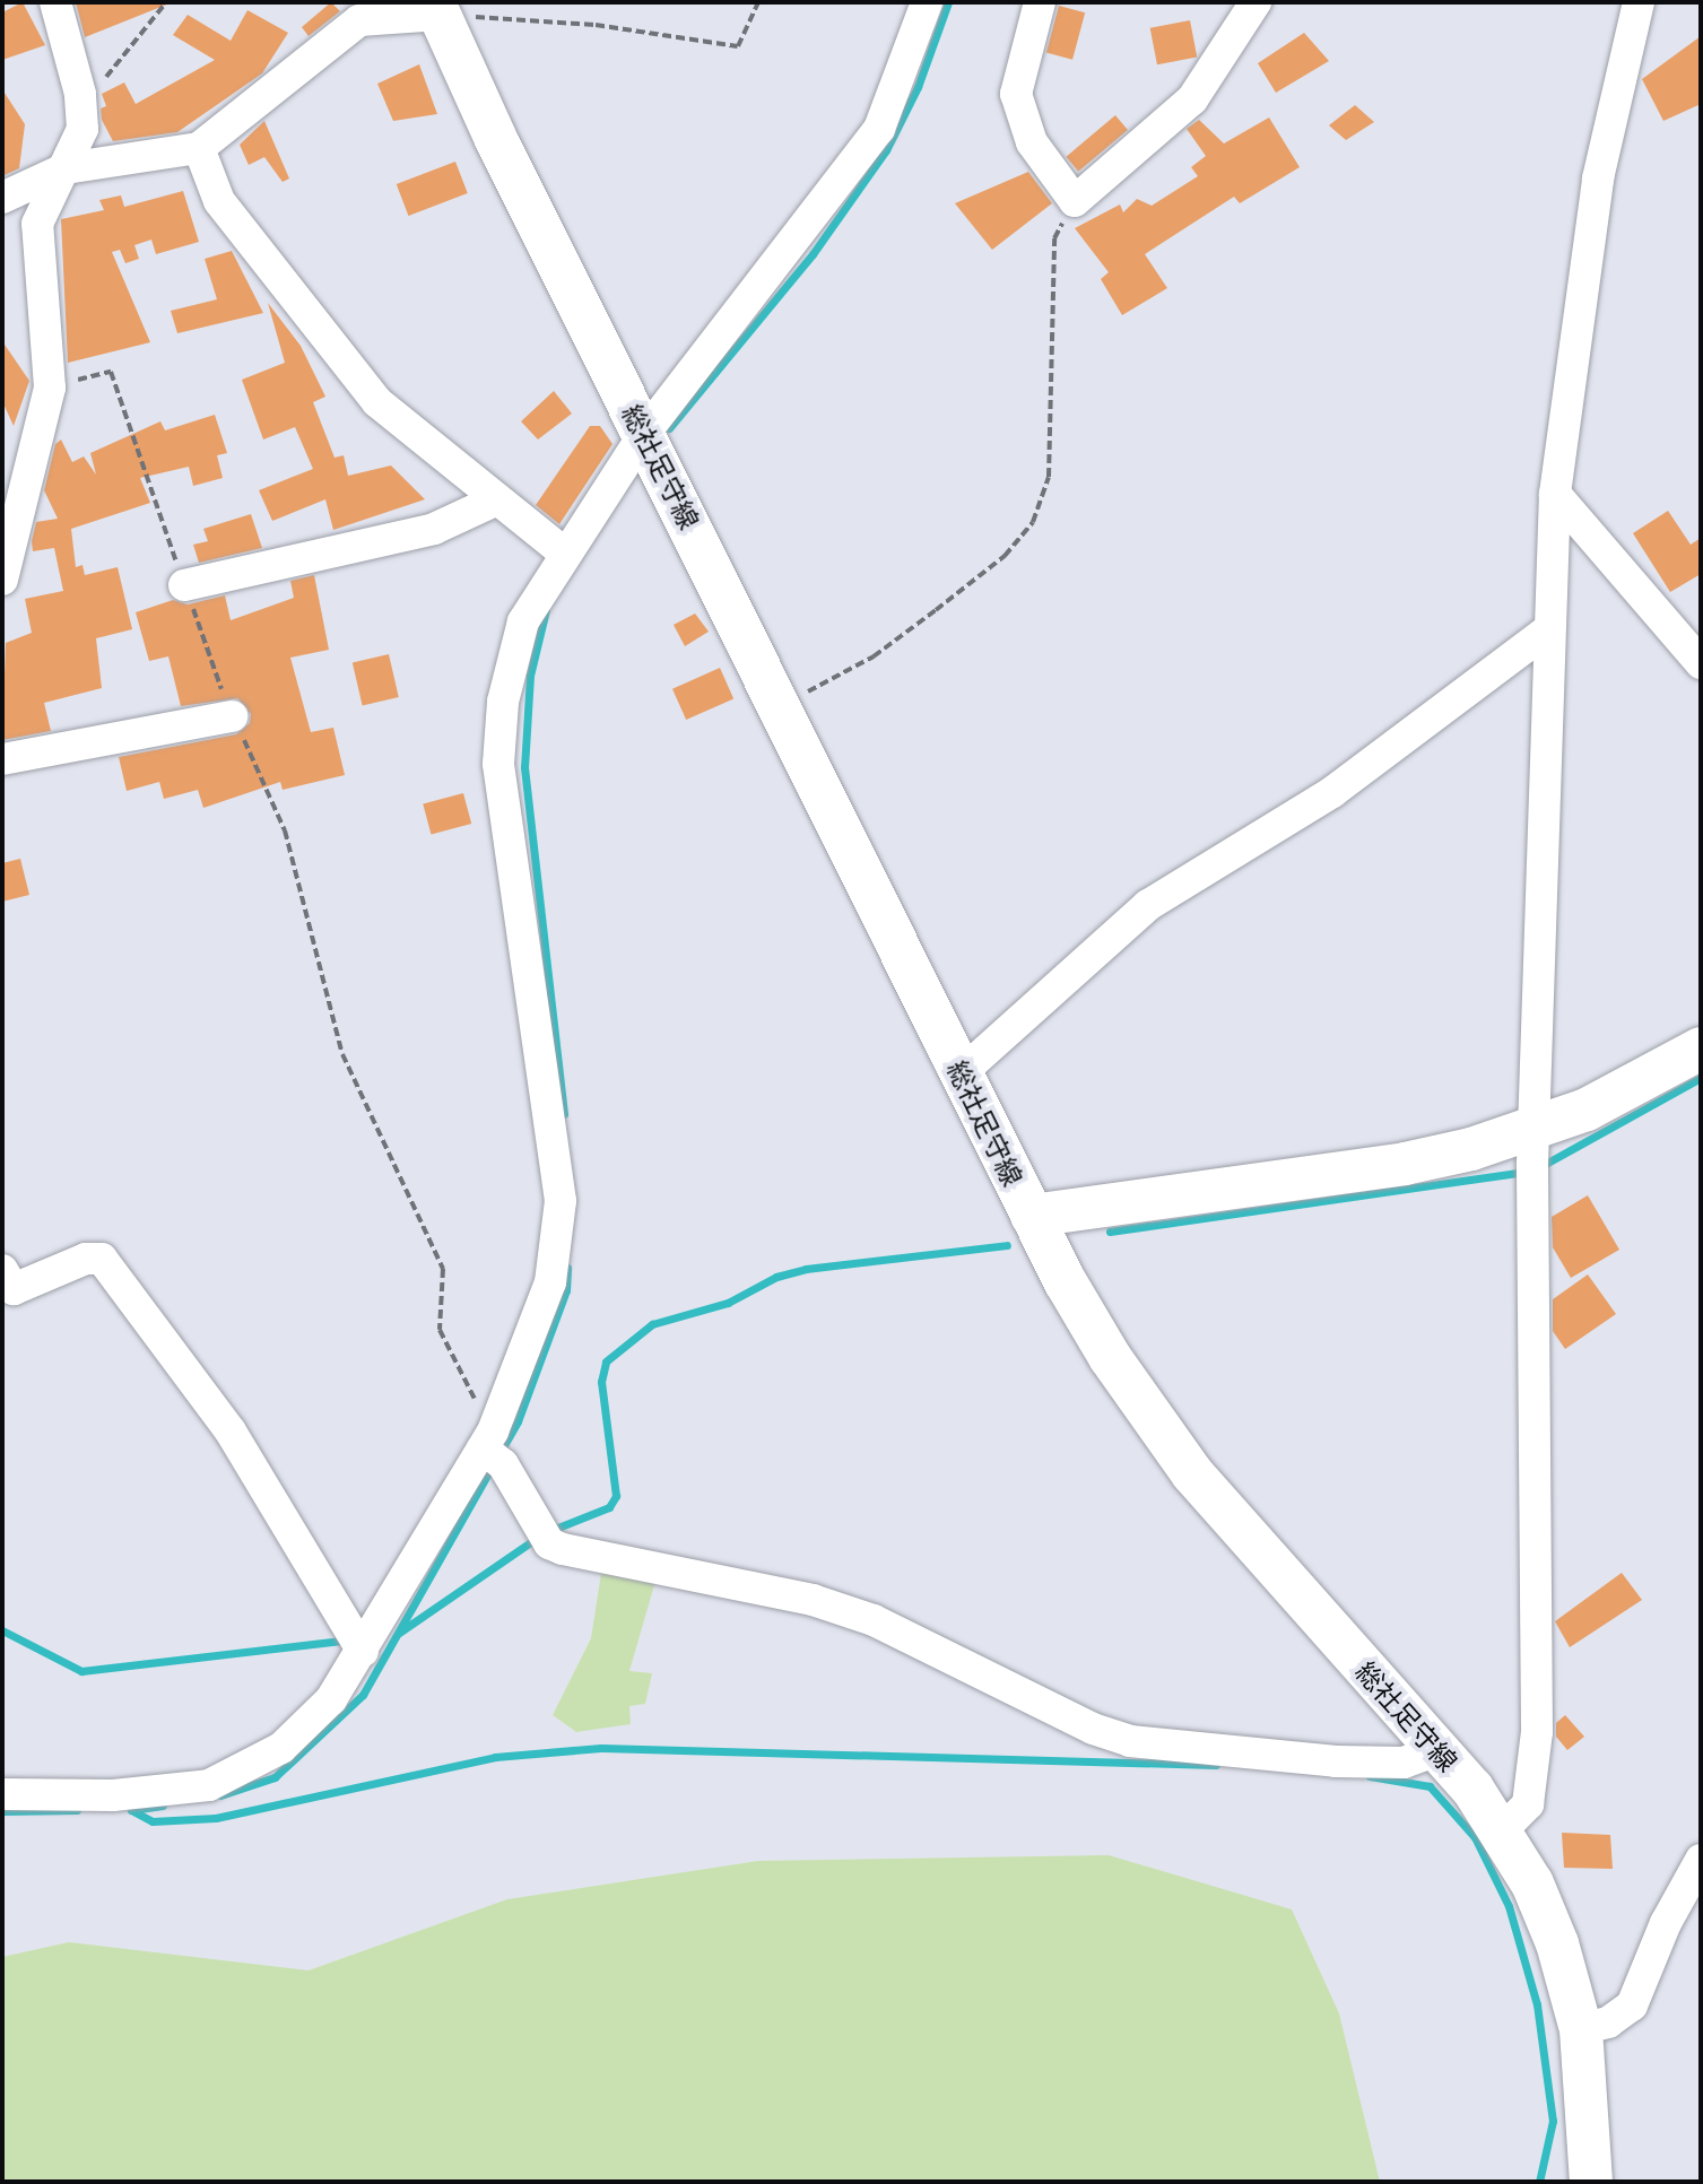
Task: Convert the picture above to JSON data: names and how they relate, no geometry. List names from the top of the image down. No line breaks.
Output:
{"streets":{"main road":["総社足守線"]}}
